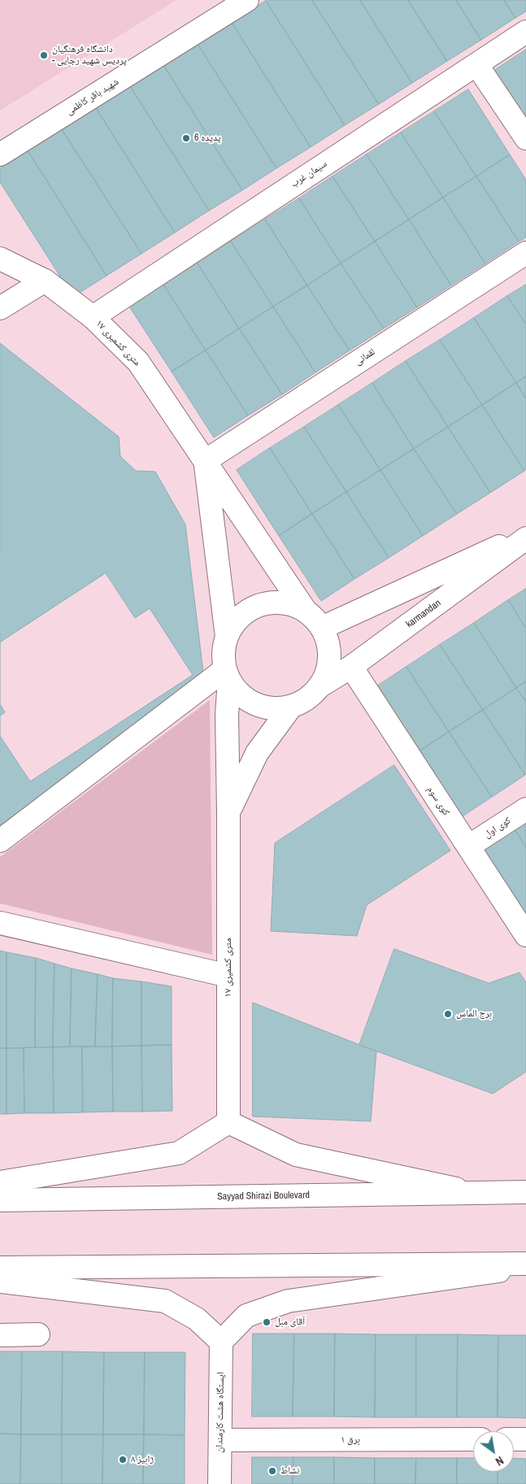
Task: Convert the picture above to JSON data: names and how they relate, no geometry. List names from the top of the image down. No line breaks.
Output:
{"streets":{"street":["شهید باقر کاظمی","سیمان غرب","۱۷ متری کشمیری","لقمانی","karmandan","کوی سوم","کوی اول","Sayyad Shirazi Boulevard","ایستگاه هشت کارمندان","برق ۱"]},"crossings":[["سیمان غرب","۱۷ متری کشمیری"],["۱۷ متری کشمیری","لقمانی"],["۱۷ متری کشمیری","karmandan"],["karmandan","کوی سوم"],["کوی سوم","کوی اول"],["ایستگاه هشت کارمندان","برق ۱"]],"places":["دانشگاه فرهنگیان - پردیس شهید رجایی","پدیده 6","برج الماس","آقای مبل","ژابیز ۸","نشاط"],"north":"bottom right"}
